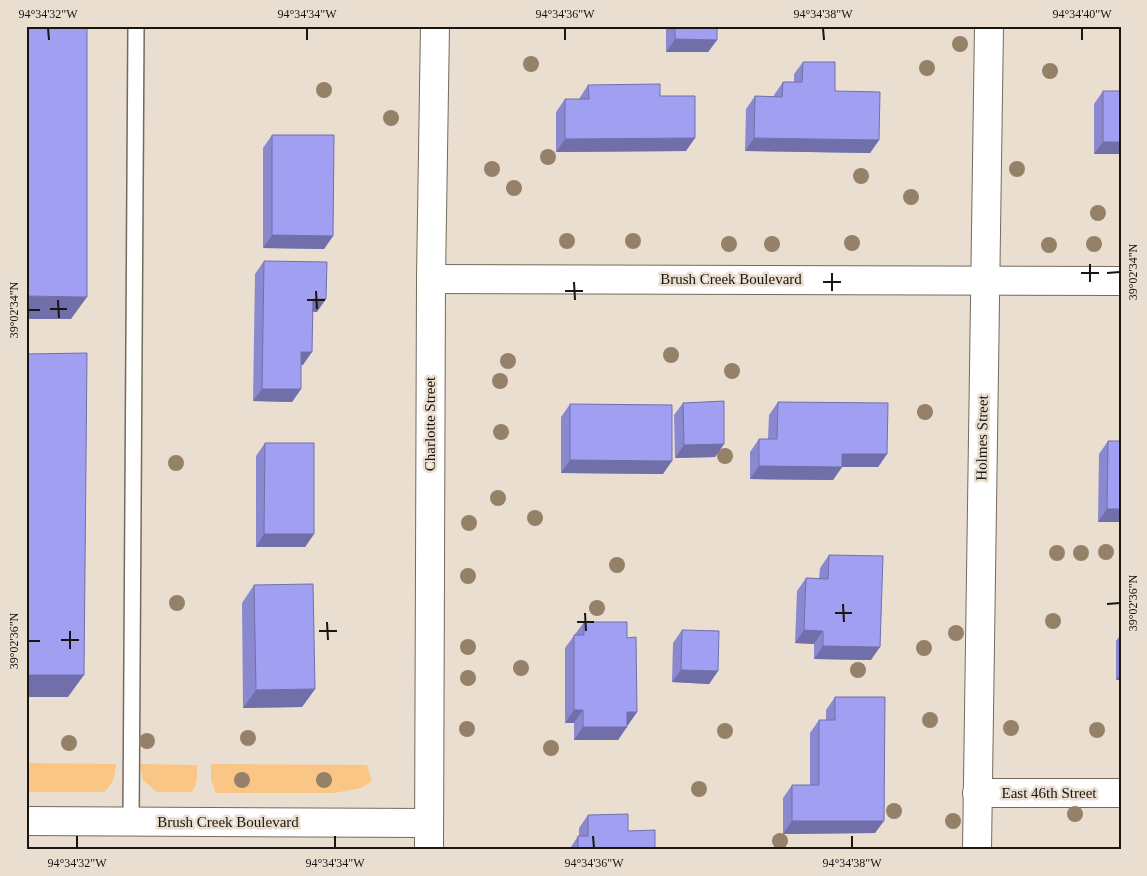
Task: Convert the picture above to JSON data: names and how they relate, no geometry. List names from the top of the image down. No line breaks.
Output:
{"streets":{"street":["Brush Creek Boulevard","Charlotte Street","Holmes Street","East 46th Street"]},"crossings":[["Brush Creek Boulevard","Charlotte Street"],["Brush Creek Boulevard","Holmes Street"],["Holmes Street","East 46th Street"]],"coordinates":["94°34'32\"W","94°34'34\"W","94°34'36\"W","94°34'38\"W","94°34'40\"W","39°02'34\"N","39°02'36\"N"]}
